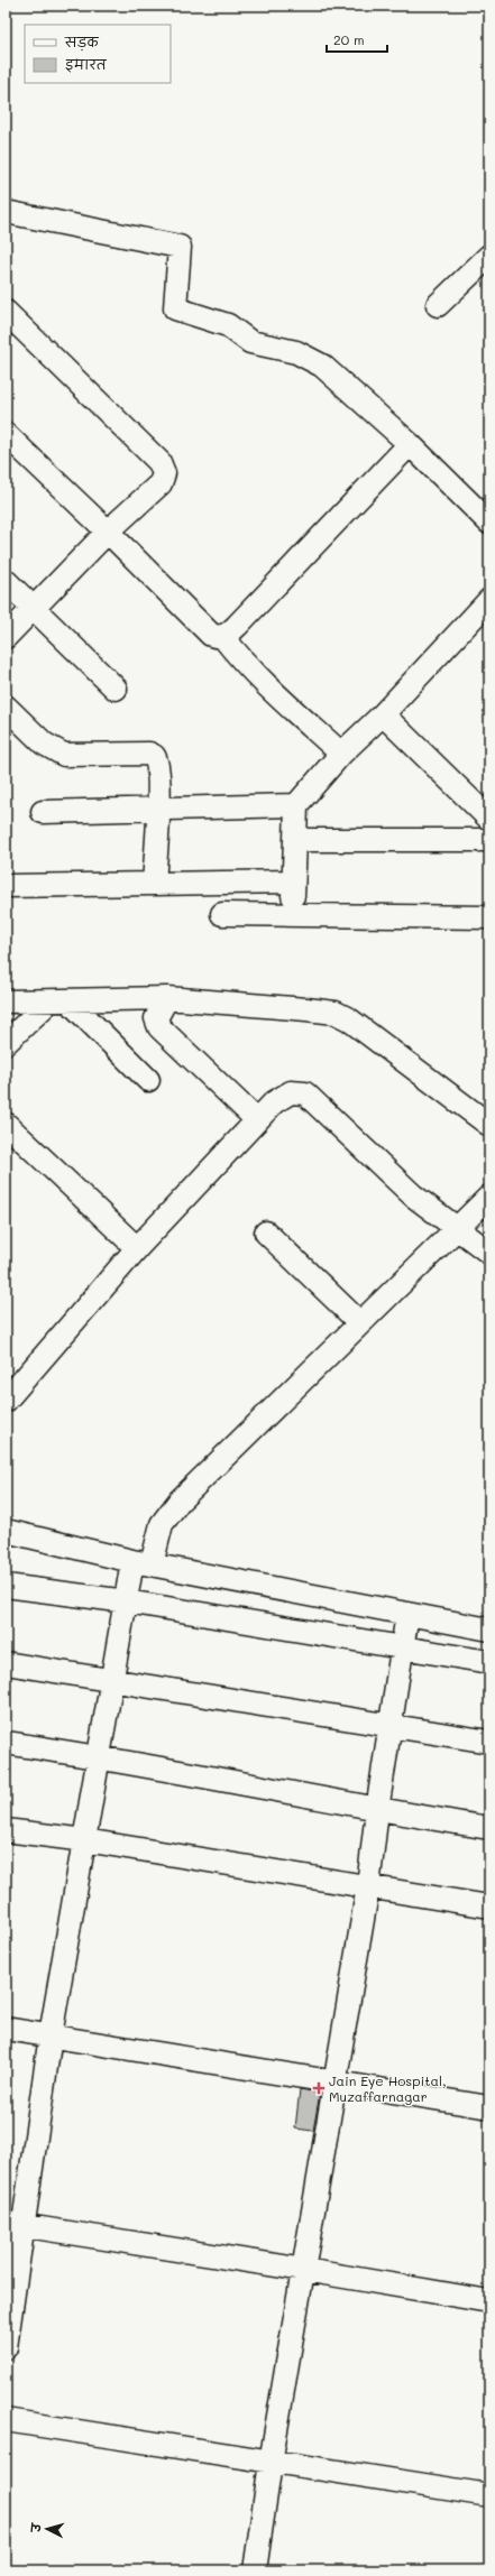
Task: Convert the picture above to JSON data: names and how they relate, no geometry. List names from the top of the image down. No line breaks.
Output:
{"places":{"health":["Jain Eye Hospital, Muzaffarnagar"]},"legend":["सड़क","इमारत"],"scale_bar":"20 m","north":"left"}
